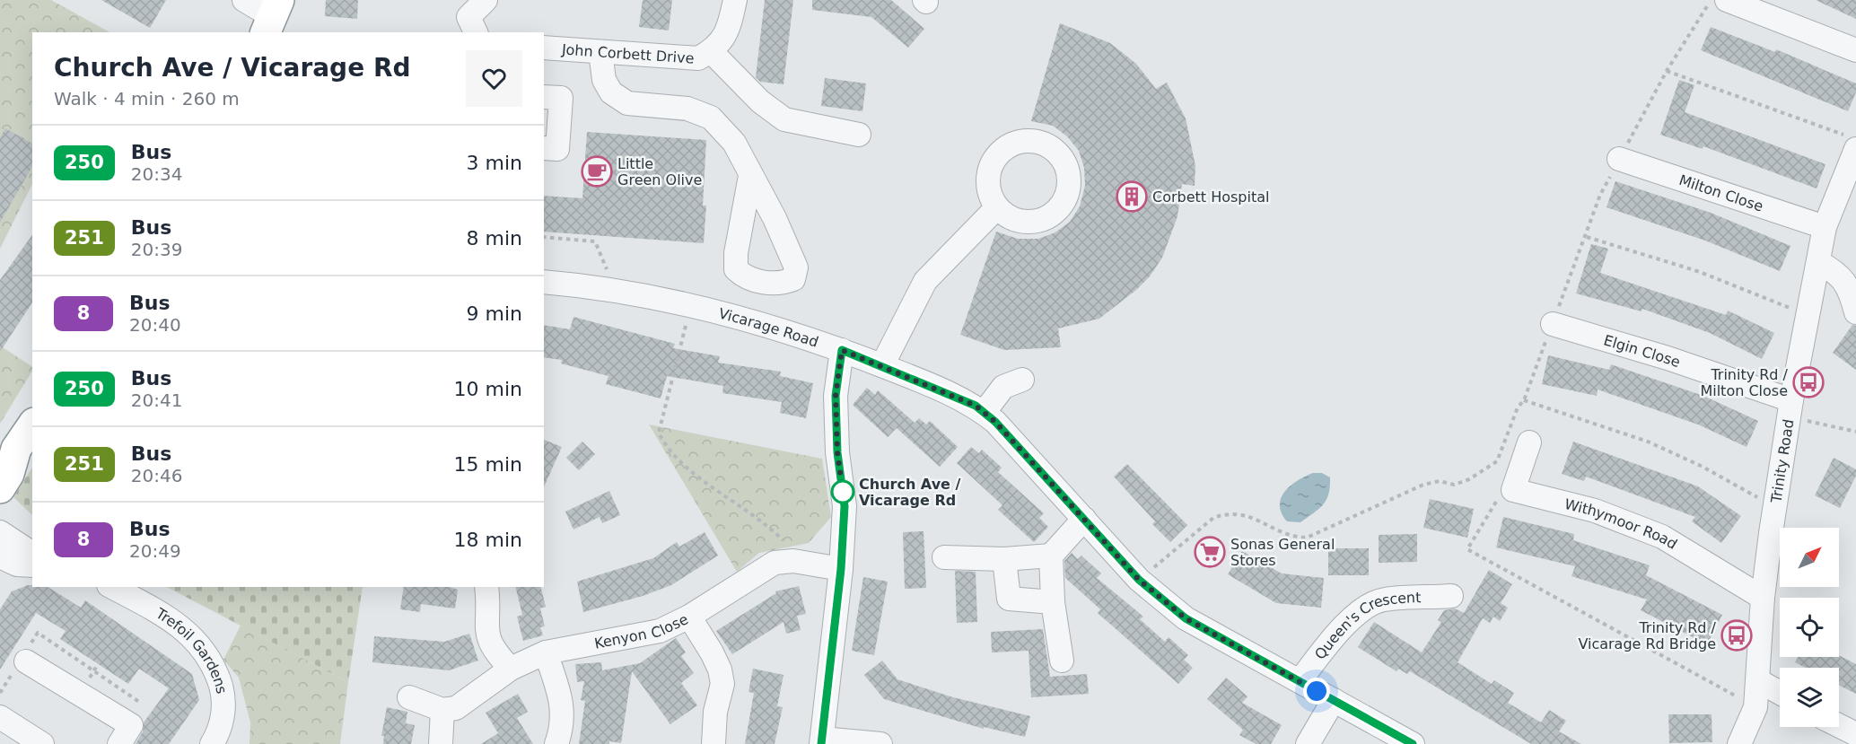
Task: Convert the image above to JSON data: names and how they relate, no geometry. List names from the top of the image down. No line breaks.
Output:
{"streets":{"street":["John Corbett Drive","Milton Close","Vicarage Road","Elgin Close","Trinity Road","Withymoor Road","Kenyon Close","Queen's Crescent","Trefoil Gardens"]},"crossings":[["Milton Close","Trinity Road"],["Vicarage Road","Queen's Crescent"],["Elgin Close","Trinity Road"],["Trinity Road","Withymoor Road"]],"places":{"cafe":["Little Green Olive"],"building":["Corbett Hospital"],"bus stop":["Trinity Rd / Milton Close","Trinity Rd / Vicarage Rd Bridge"],"other":["Church Ave / Vicarage Rd"],"supermarket":["Sonas General Stores"]},"lines":["bus line 250"],"north":"top right","page":{"heading":["Church Ave / Vicarage Rd","Walk · 4 min · 260 m"],"list":[{"mark":"250","name":"Bus","note":"20:34","value":"3 min"},{"mark":"251","name":"Bus","note":"20:39","value":"8 min"},{"mark":"8","name":"Bus","note":"20:40","value":"9 min"},{"mark":"250","name":"Bus","note":"20:41","value":"10 min"},{"mark":"251","name":"Bus","note":"20:46","value":"15 min"},{"mark":"8","name":"Bus","note":"20:49","value":"18 min"}]}}
